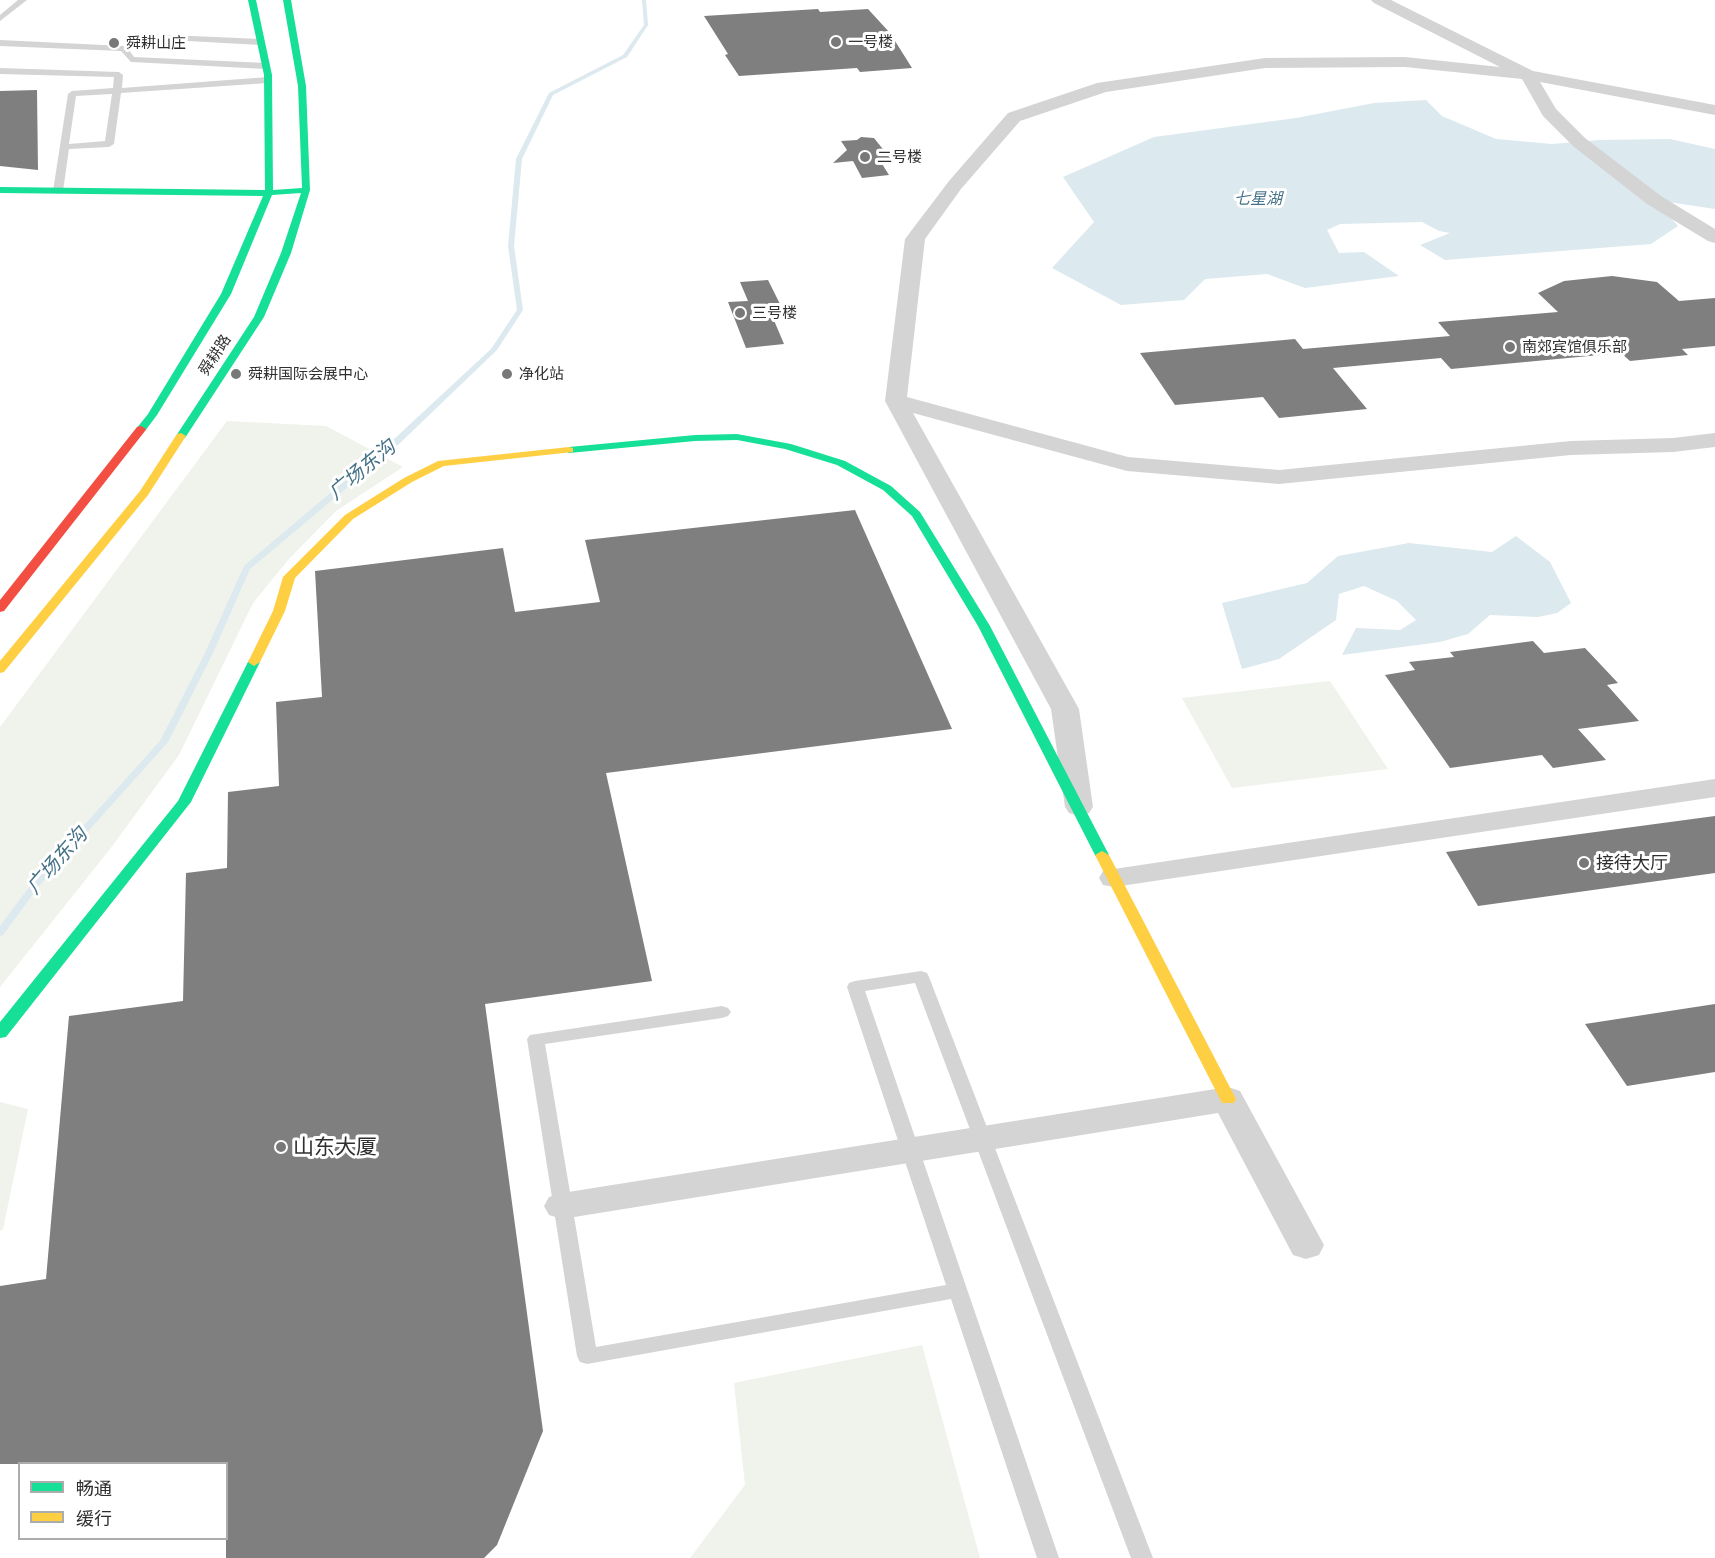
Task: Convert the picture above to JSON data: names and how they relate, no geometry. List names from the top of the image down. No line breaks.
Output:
{"streets":{"main road":["舜耕路"]},"water":["七星湖","广场东沟"],"places":["一号楼","舜耕山庄","二号楼","三号楼","南郊宾馆俱乐部","舜耕国际会展中心","净化站","接待大厅","山东大厦"],"legend":["畅通","缓行"]}
